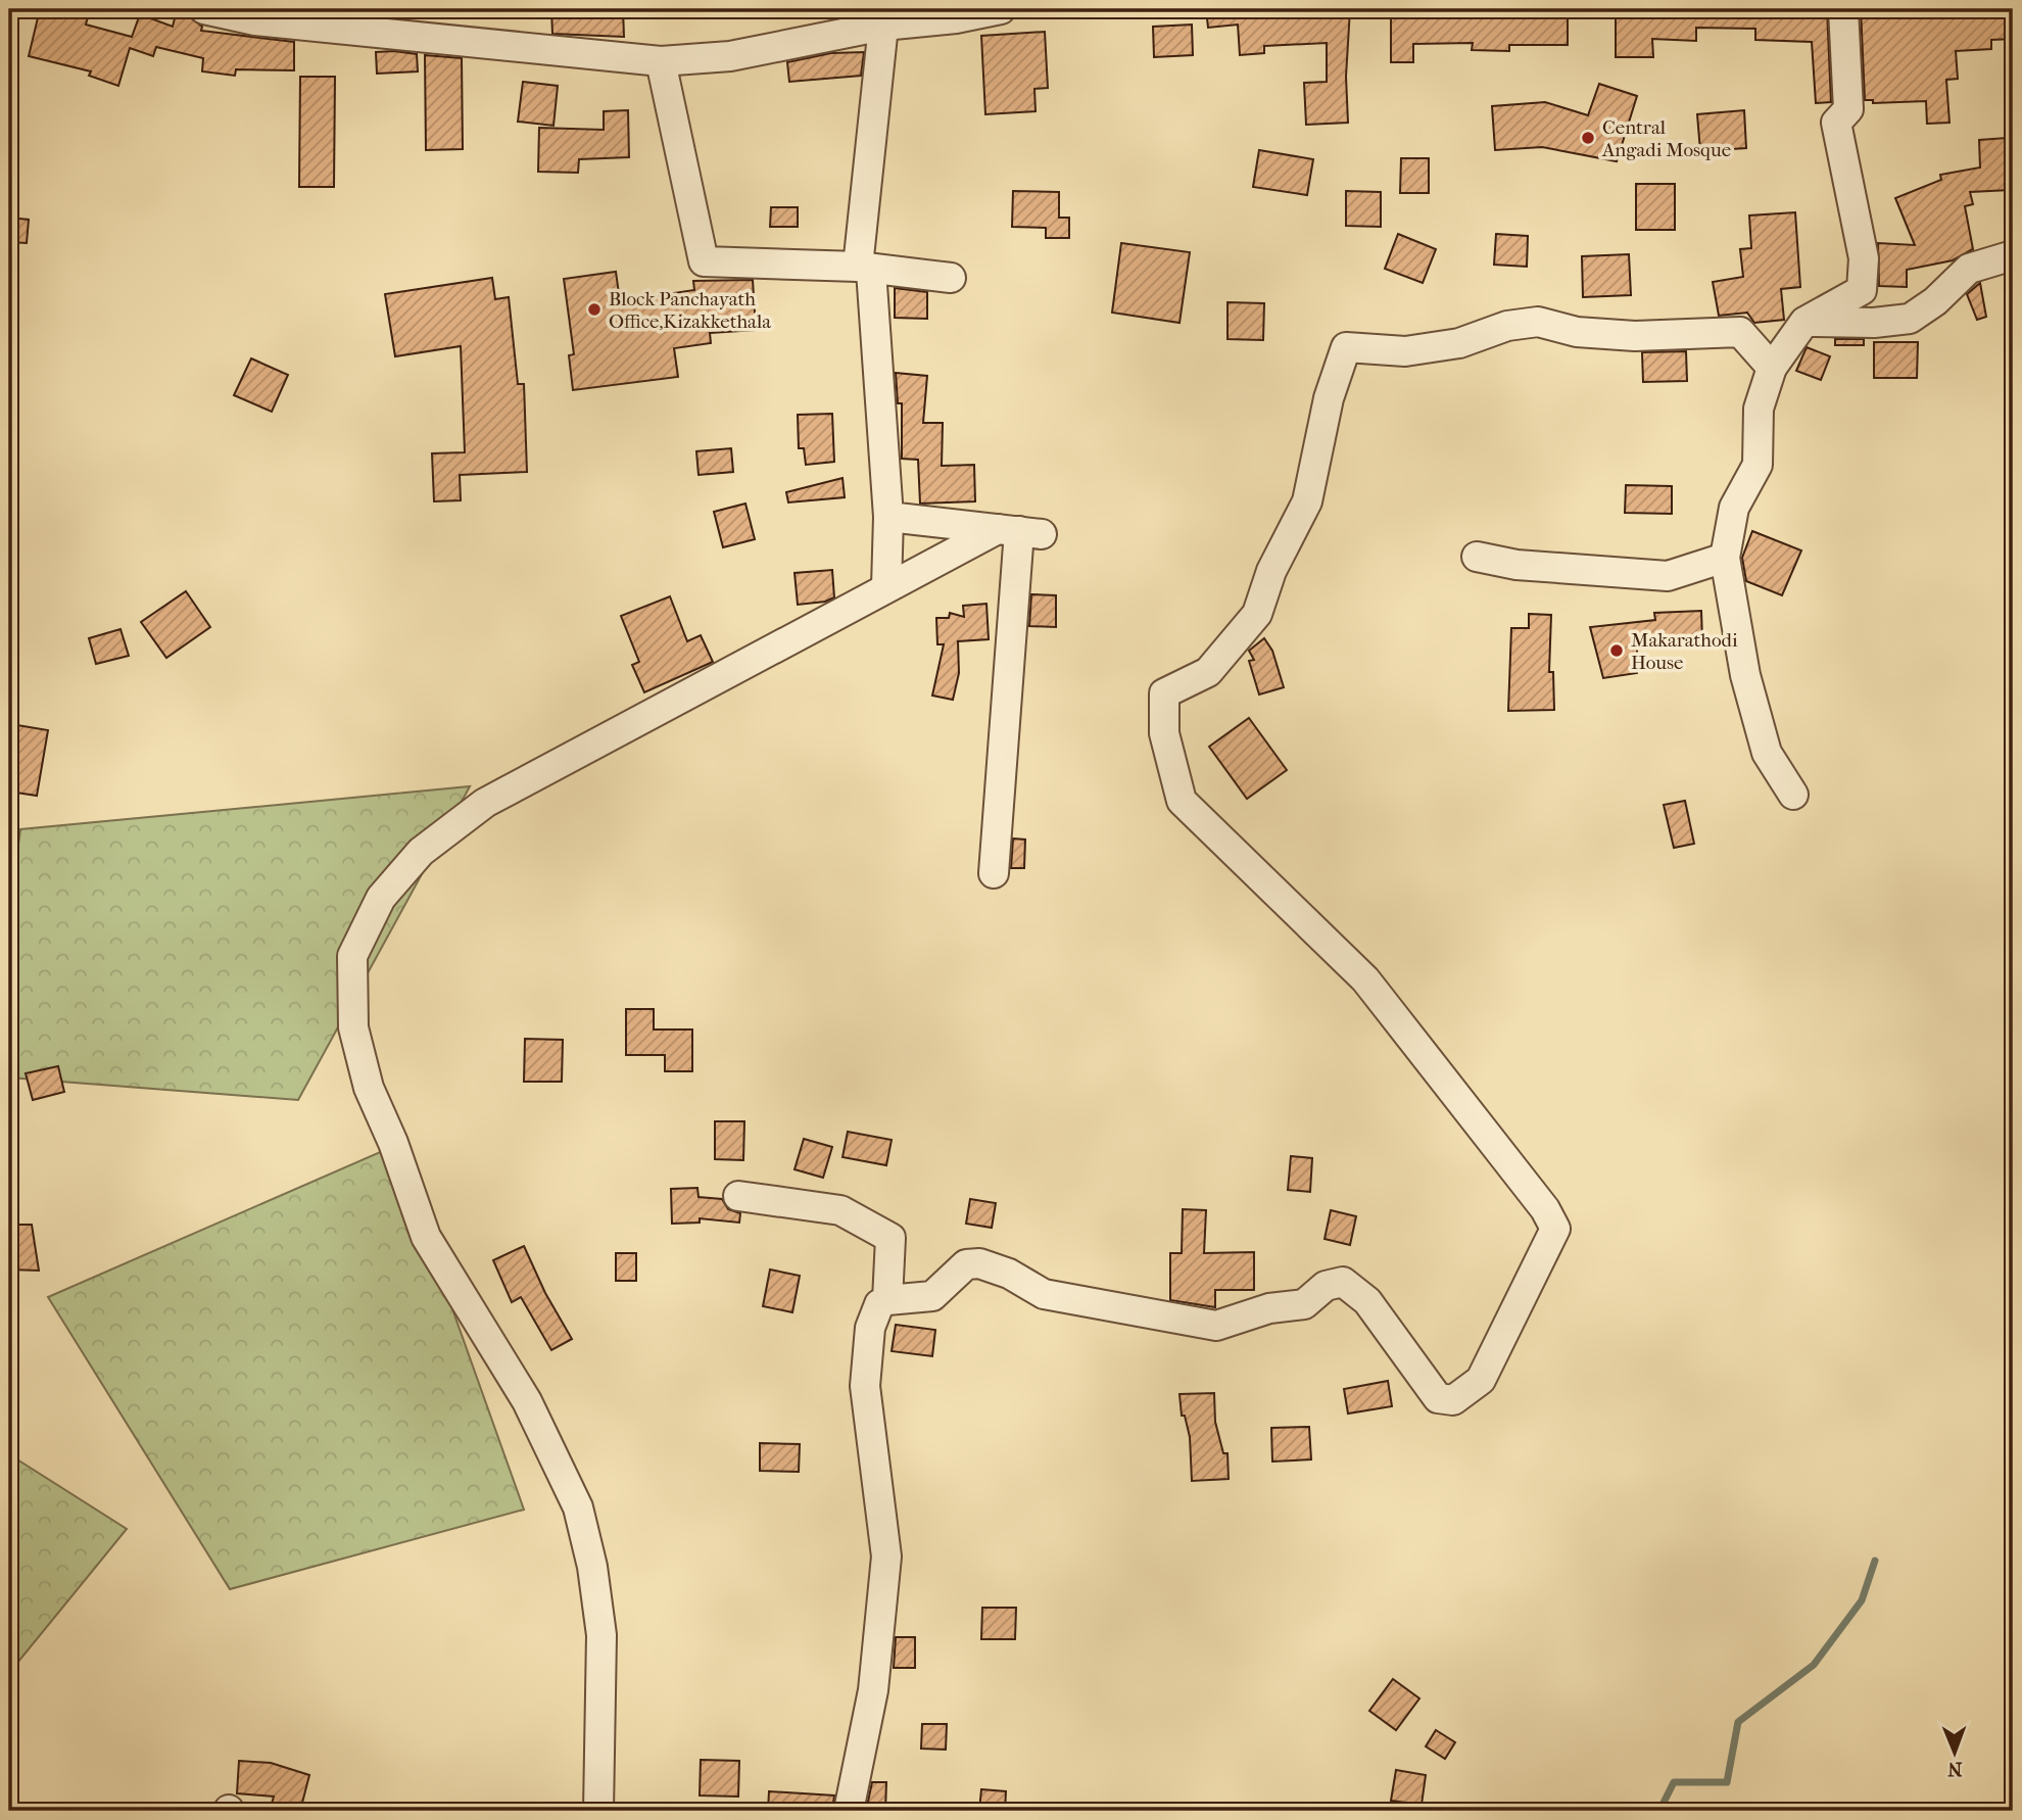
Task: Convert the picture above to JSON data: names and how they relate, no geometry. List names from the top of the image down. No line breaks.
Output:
{"places":["Central Angadi Mosque","Block Panchayath Office,Kizakkethala","Makarathodi House"],"north":"bottom"}
